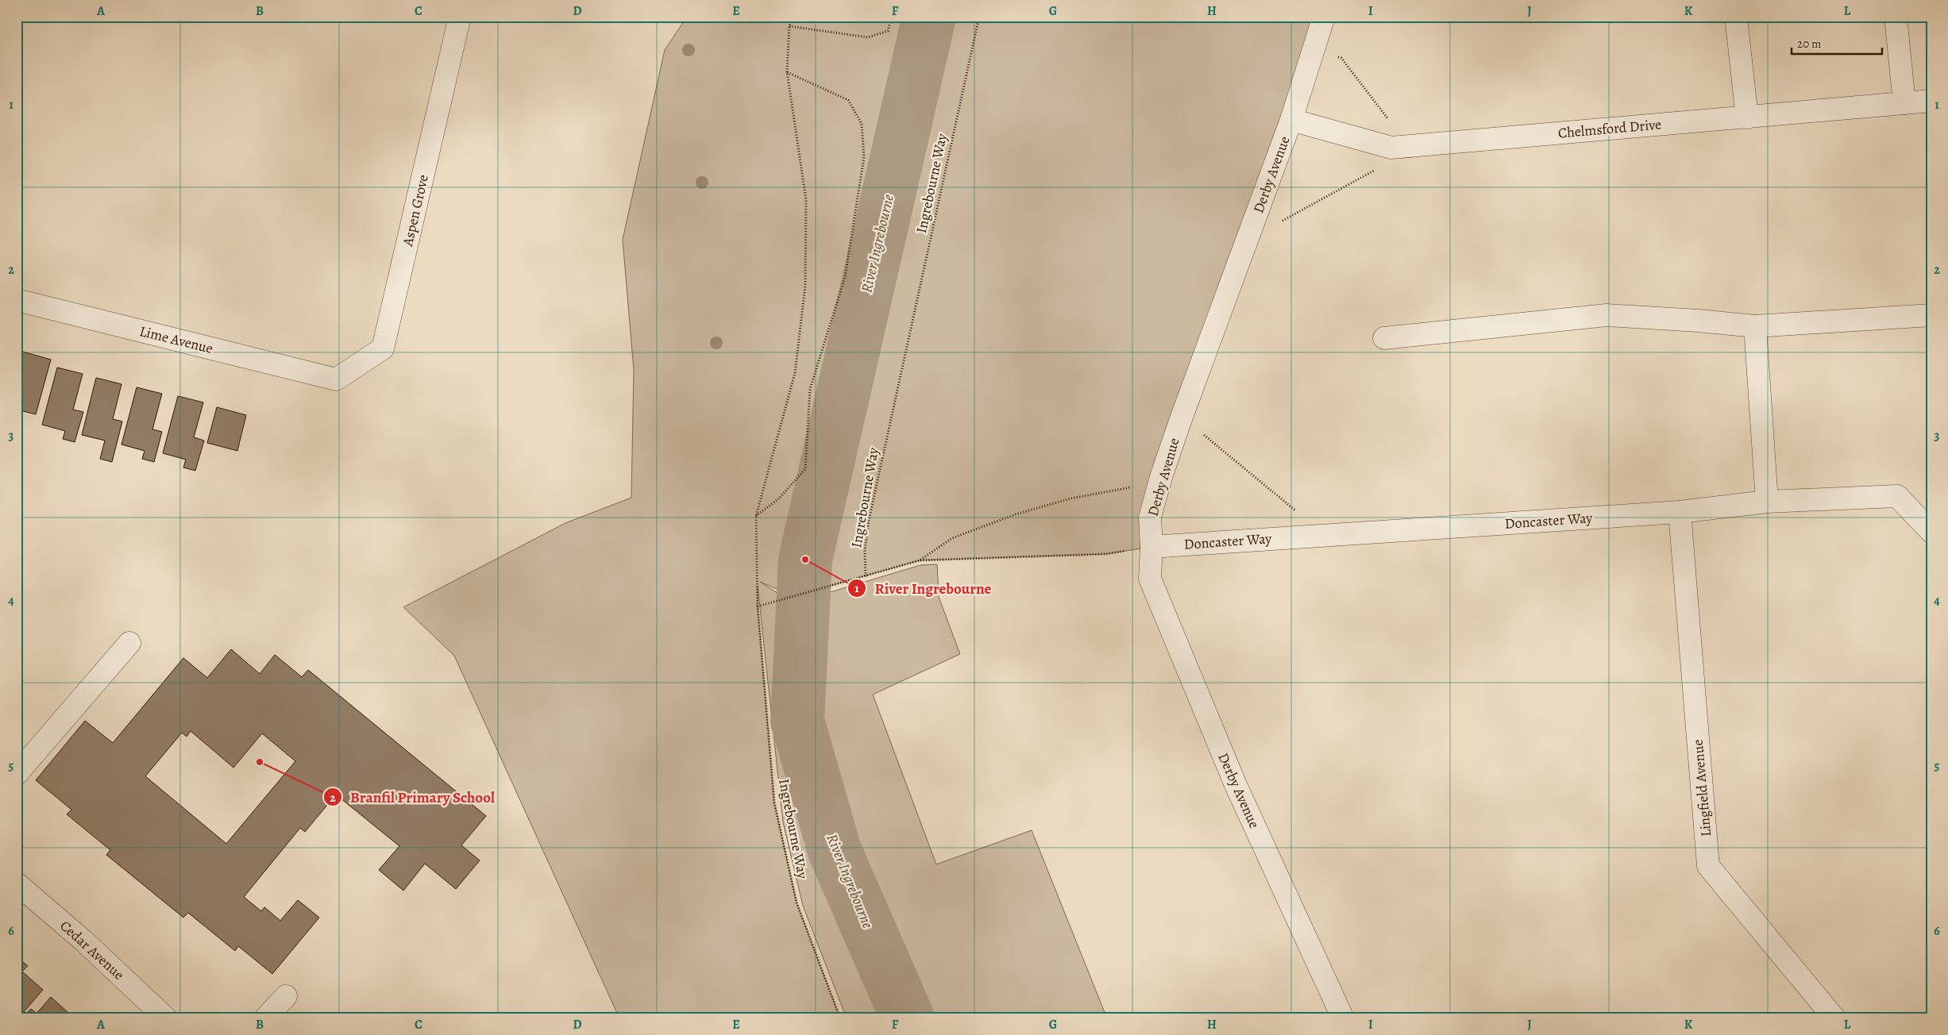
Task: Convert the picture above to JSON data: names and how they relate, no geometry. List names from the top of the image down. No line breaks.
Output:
{"streets":{"street":["Chelmsford Drive","Derby Avenue","Aspen Grove","Lime Avenue","Doncaster Way","Lingfield Avenue","Cedar Avenue"],"path":["Ingrebourne Way"]},"crossings":[["Chelmsford Drive","Derby Avenue"],["Derby Avenue","Doncaster Way"],["Aspen Grove","Lime Avenue"],["Doncaster Way","Lingfield Avenue"]],"water":["River Ingrebourne"],"places":["River Ingrebourne","Branfil Primary School"],"scale_bar":"20 m","grid":{"columns":["A","B","C","D","E","F","G","H","I","J","K","L"],"rows":["1","2","3","4","5","6"]}}
